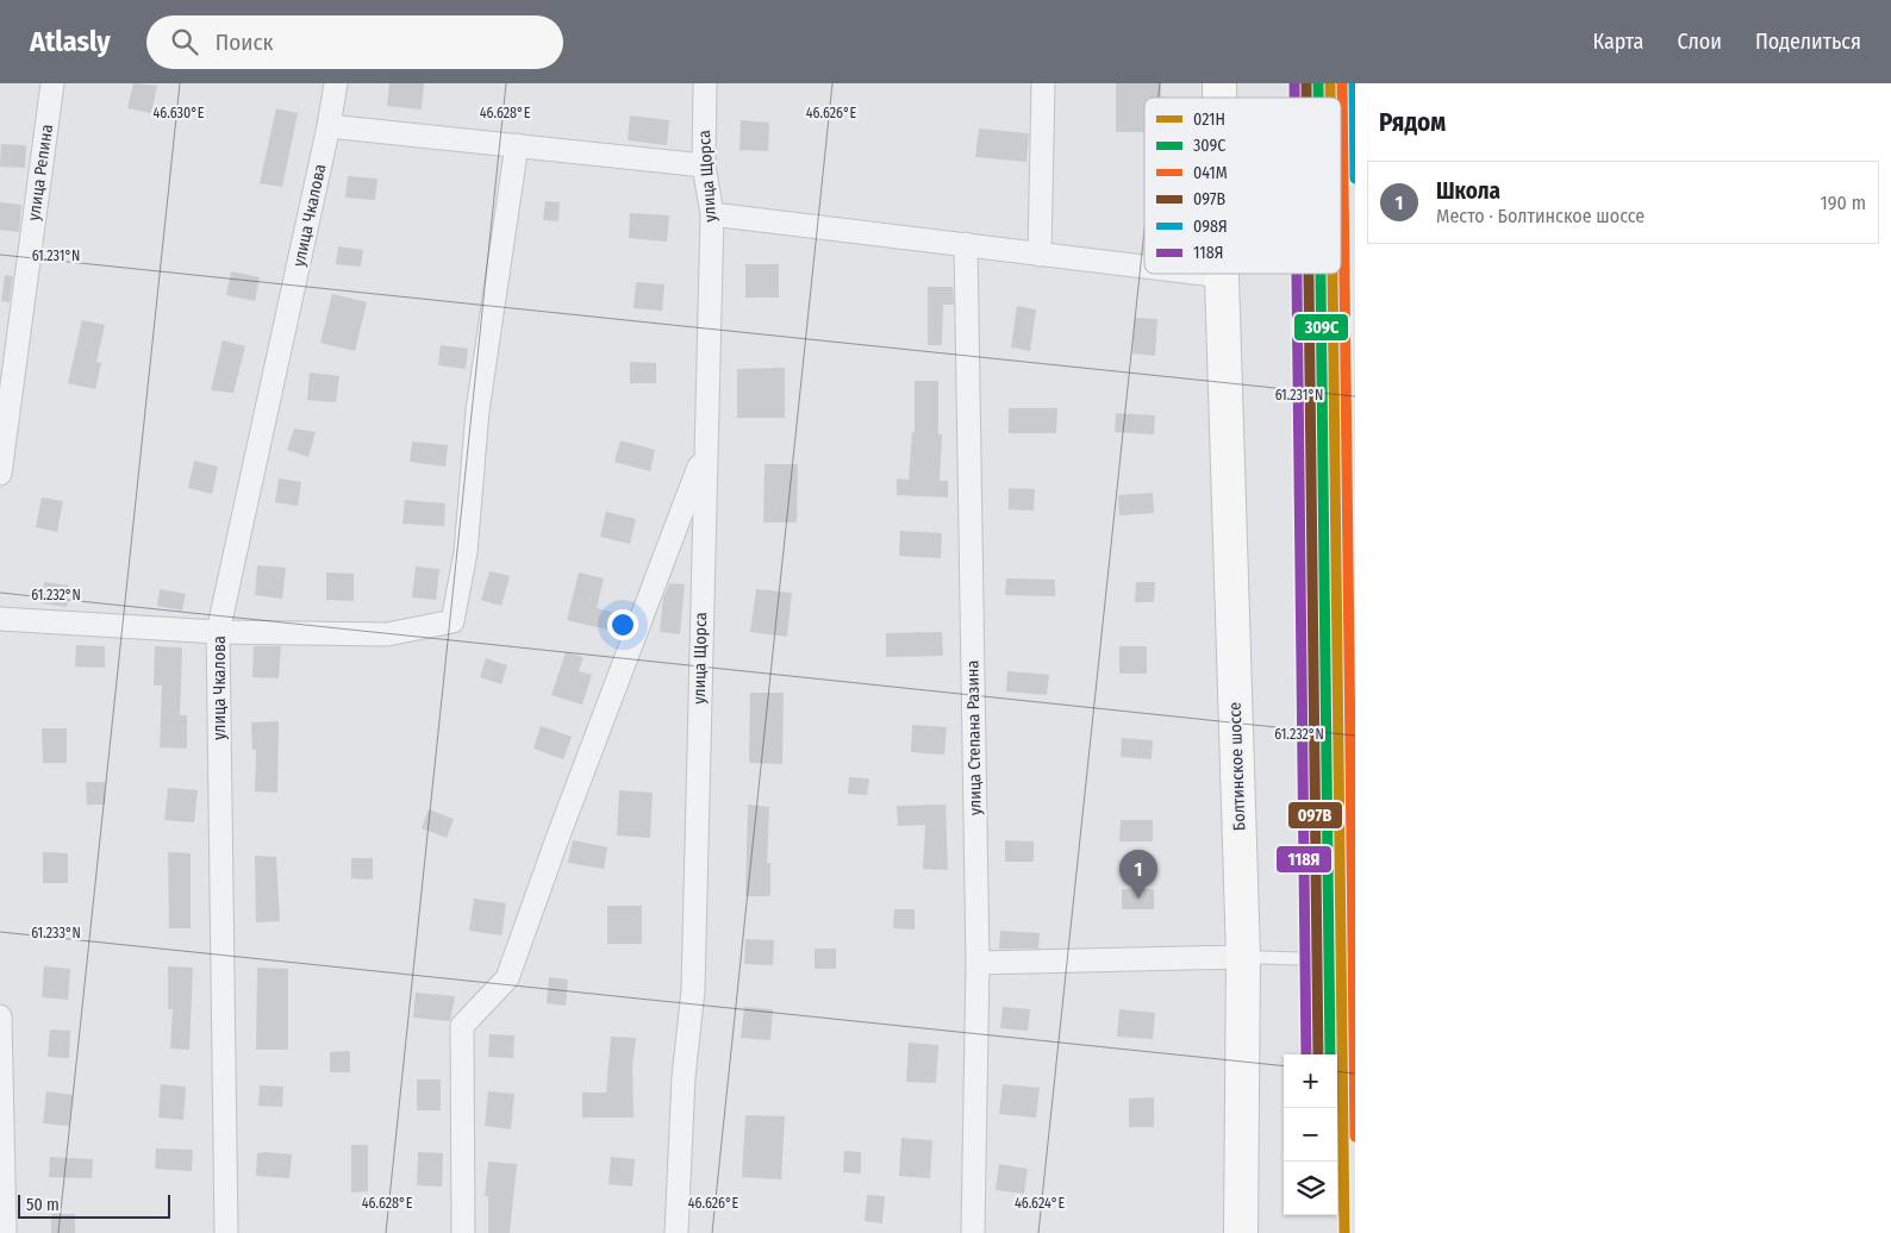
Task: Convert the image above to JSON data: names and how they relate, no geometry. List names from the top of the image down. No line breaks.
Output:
{"streets":{"main road":["Болтинское шоссе"],"street":["улица Репина","улица Щорса","улица Чкалова","улица Степана Разина"]},"lines":["transit line 021Н","transit line 309С","transit line 041М","transit line 097В","transit line 098Я","transit line 118Я"],"legend":["021Н","309С","041М","097В","098Я","118Я"],"scale_bar":"50 m","page":{"header":"Atlasly","search":"Поиск","nav":["Карта","Слои","Поделиться"],"heading":"Рядом","list":[{"mark":"1","name":"Школа","note":"Место · Болтинское шоссе","value":"190 m"}],"pins":"1","map_buttons":["+","−"],"scale":"50 m"},"coordinates":["46.630°E","46.628°E","46.626°E","61.231°N","61.232°N","61.233°N","46.624°E"]}
